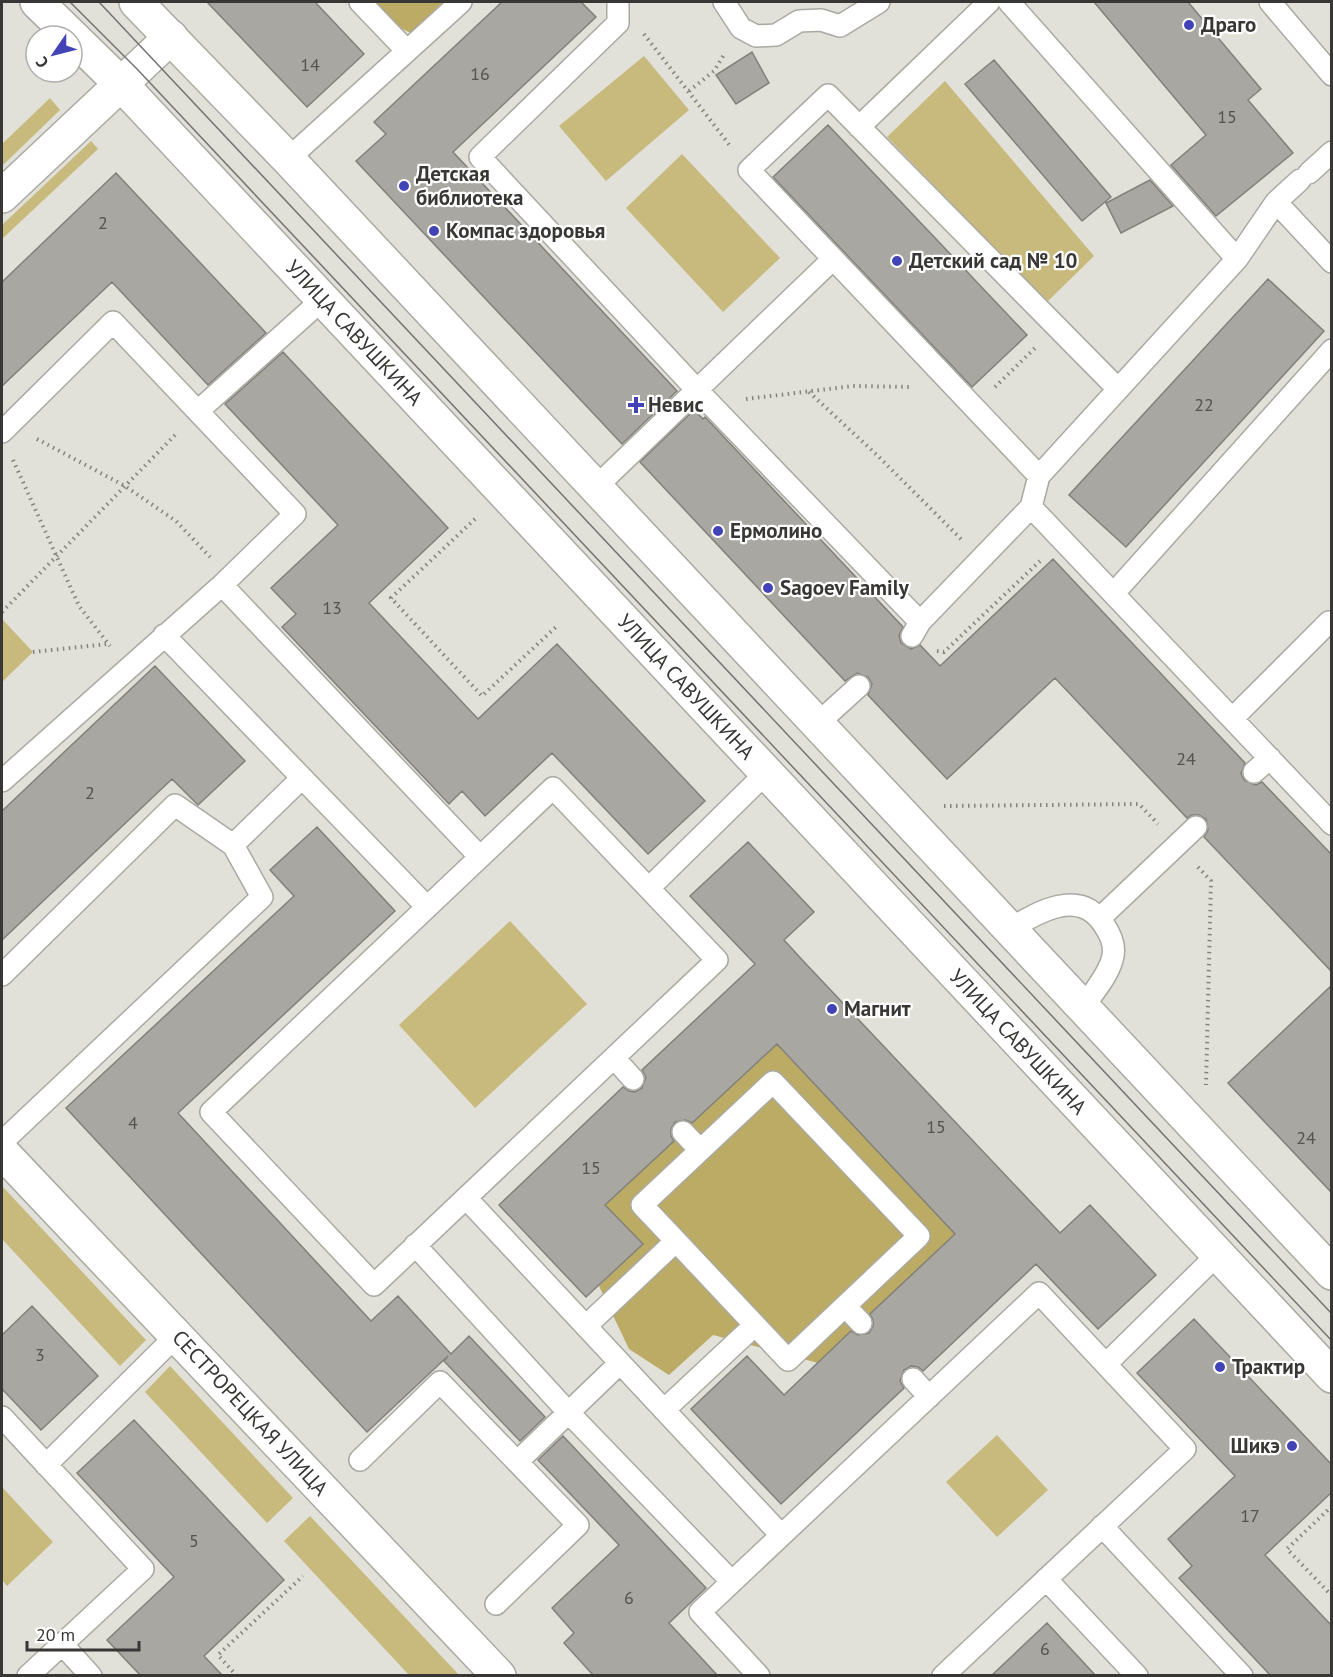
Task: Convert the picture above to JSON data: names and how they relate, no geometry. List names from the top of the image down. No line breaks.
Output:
{"streets":{"main road":["УЛИЦА САВУШКИНА","СЕСТРОРЕЦКАЯ УЛИЦА"]},"places":{"other":["Драго","Детская библиотека","Компас здоровья","Детский сад № 10","Ермолино","Sagoev Family","Магнит","Трактир","Шикэ"],"health":["Невис"]},"house_numbers":["14","16","15","2","22","13","24","2","4","15","24","15","3","17","5","6","6"],"scale_bar":"20 m","north":"bottom left"}
